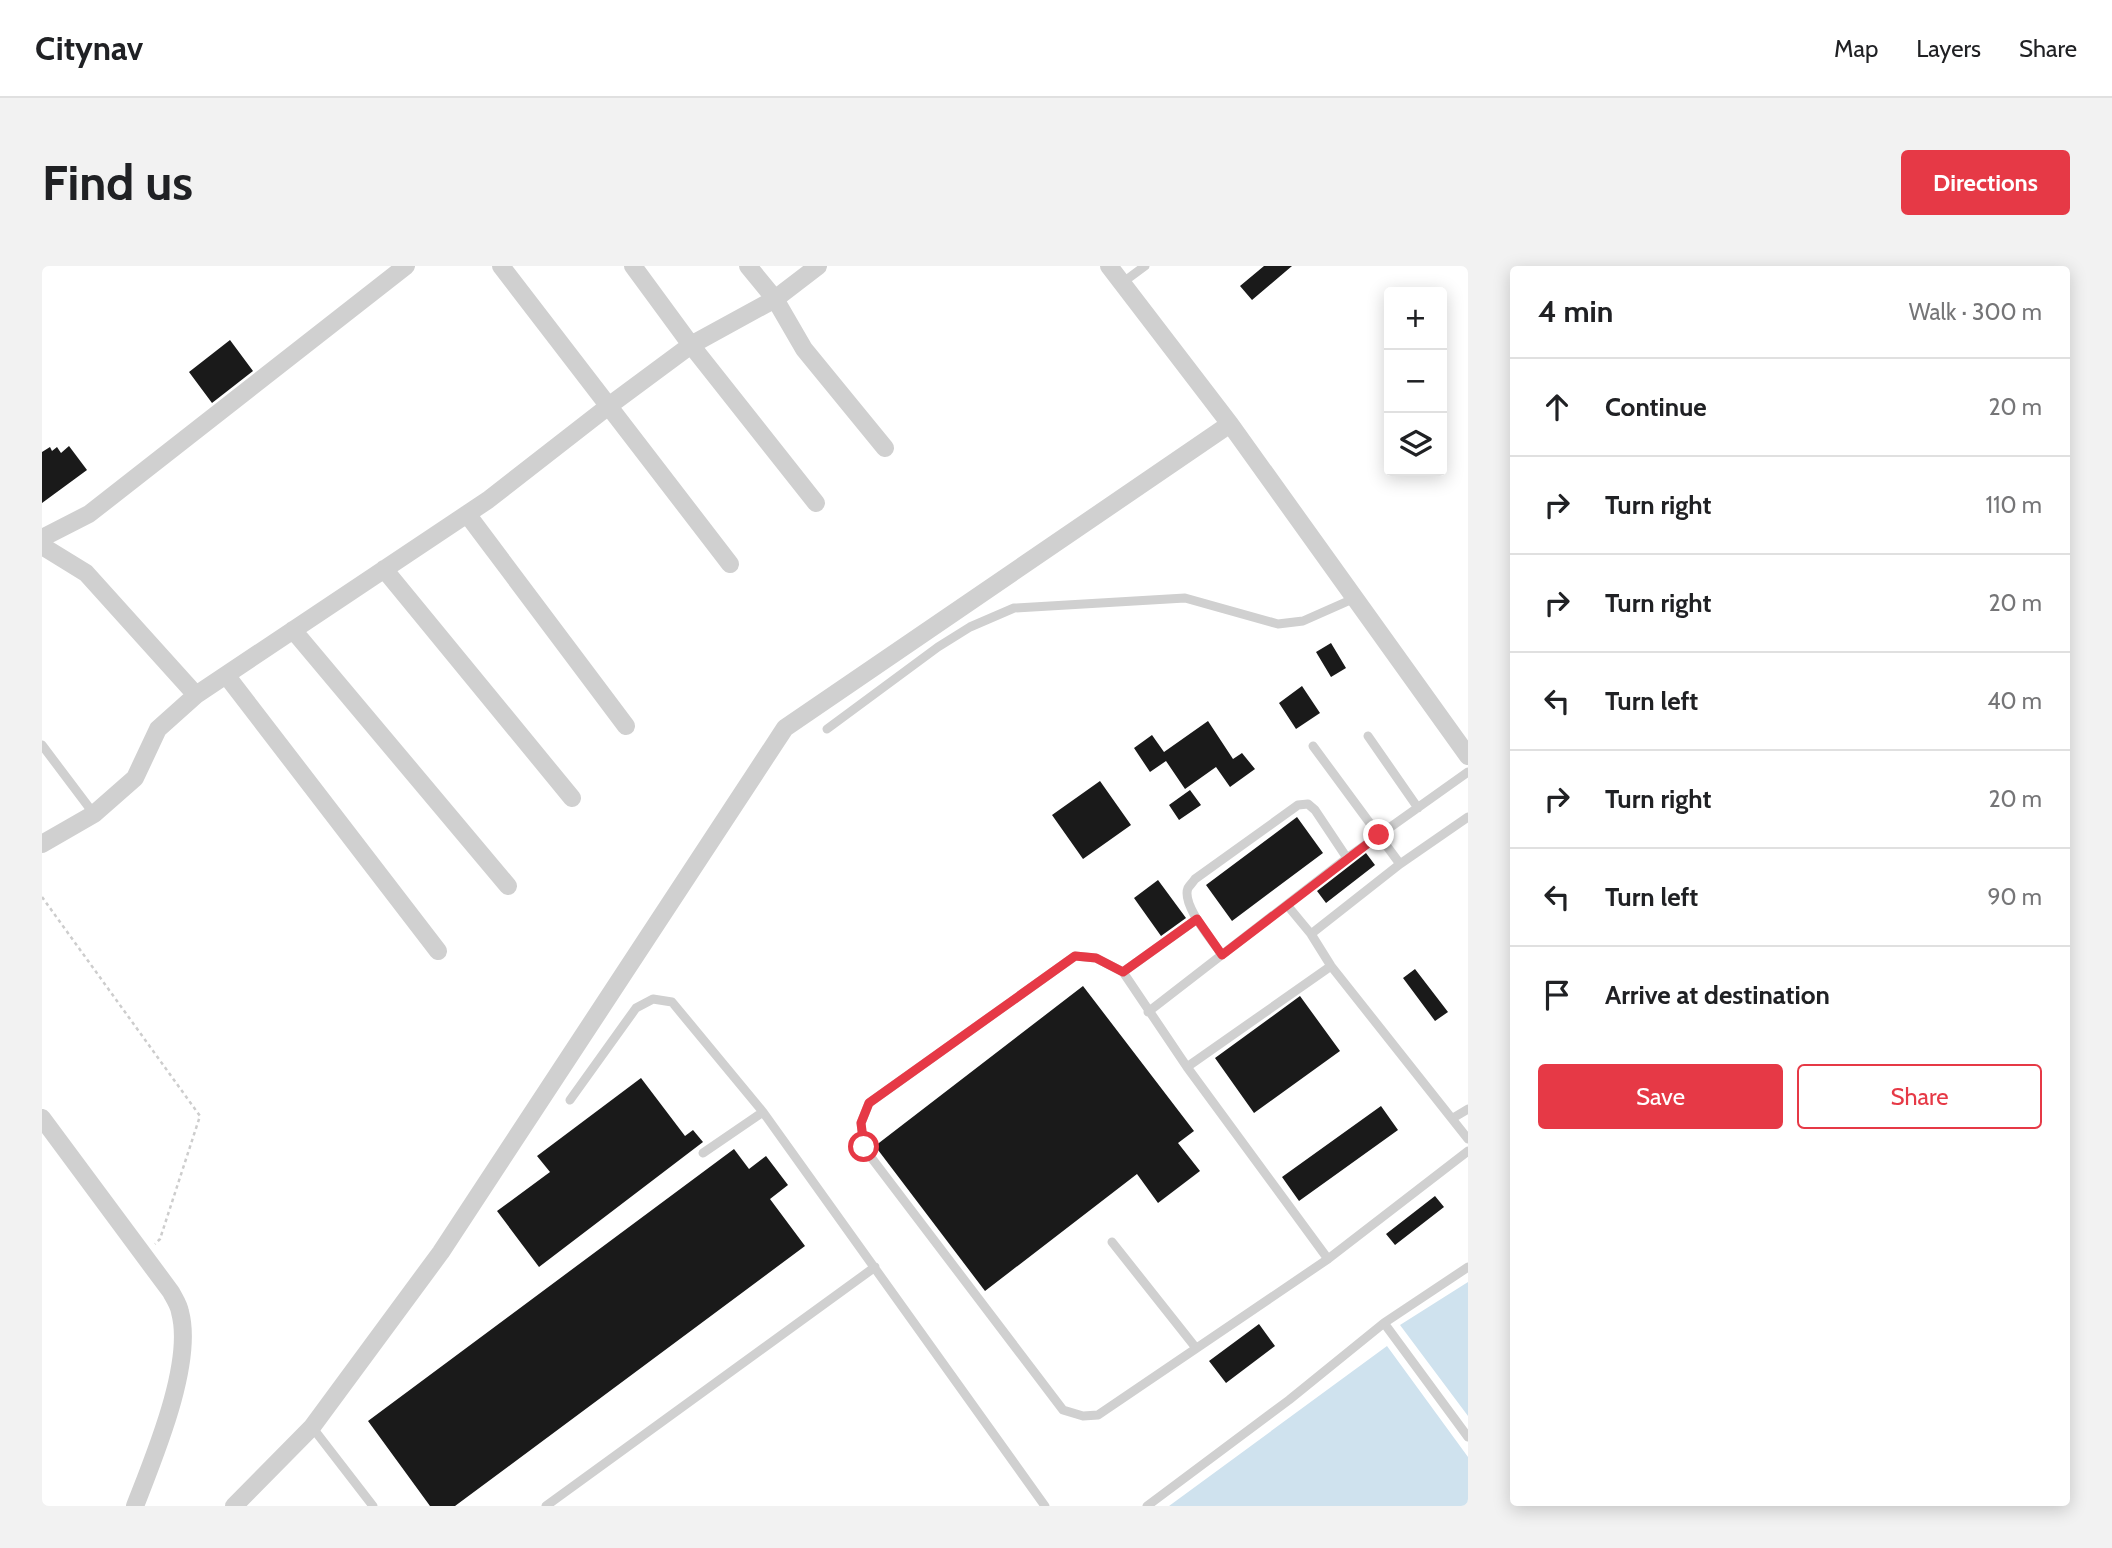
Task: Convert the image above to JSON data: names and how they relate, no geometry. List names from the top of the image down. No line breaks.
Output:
{"page":{"header":"Citynav","nav":["Map","Layers","Share"],"buttons":["Directions",["Save","Share"]],"title":"Find us","heading":["4 min","Walk · 300 m"],"map_buttons":["+","−"],"list":[["Continue","20 m"],["Turn right","110 m"],["Turn right","20 m"],["Turn left","40 m"],["Turn right","20 m"],["Turn left","90 m"],"Arrive at destination"]}}
